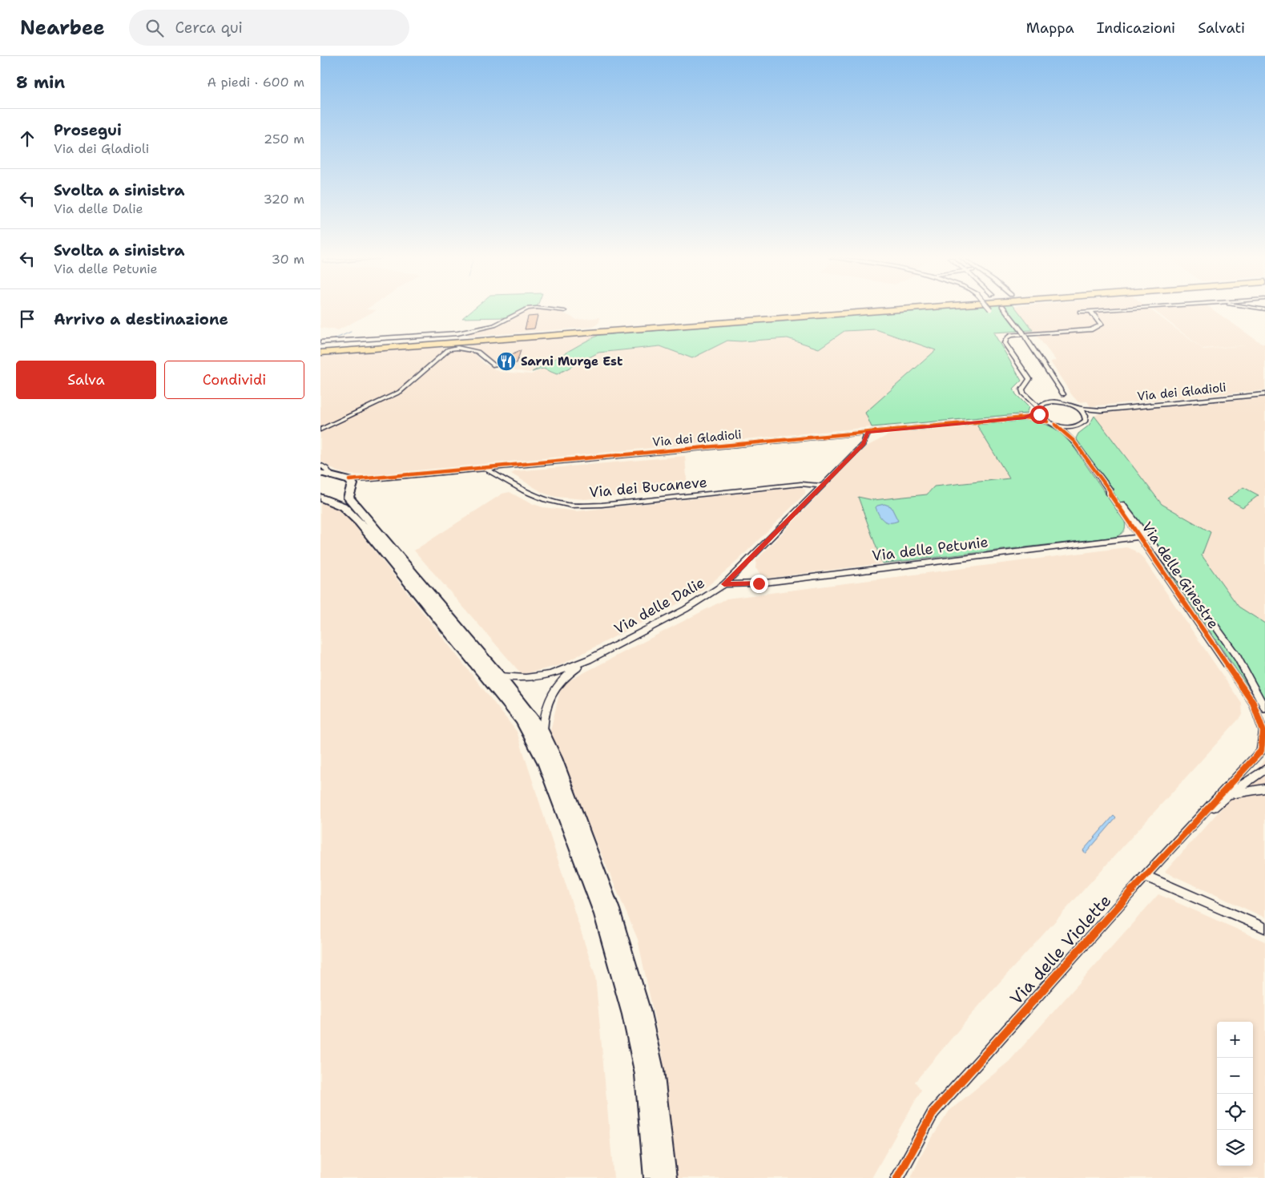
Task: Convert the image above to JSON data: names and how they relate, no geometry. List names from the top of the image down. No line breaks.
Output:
{"streets":{"street":["Via dei Gladioli","Via dei Bucaneve","Via delle Petunie","Via delle Ginestre","Via delle Dalie","Via delle Violette"]},"crossings":[["Via dei Gladioli","Via dei Bucaneve"],["Via dei Gladioli","Via delle Ginestre"],["Via dei Gladioli","Via delle Dalie"],["Via dei Bucaneve","Via delle Dalie"],["Via delle Petunie","Via delle Ginestre"],["Via delle Petunie","Via delle Dalie"],["Via delle Ginestre","Via delle Violette"]],"places":{"restaurant":["Sarni Murge Est"]},"page":{"header":"Nearbee","search":"Cerca qui","nav":["Mappa","Indicazioni","Salvati"],"heading":["8 min","A piedi · 600 m"],"list":[["Prosegui","Via dei Gladioli","250 m"],["Svolta a sinistra","Via delle Dalie","320 m"],["Svolta a sinistra","Via delle Petunie","30 m"],"Arrivo a destinazione"],"buttons":["Salva","Condividi"],"map_buttons":["+","−"]}}
